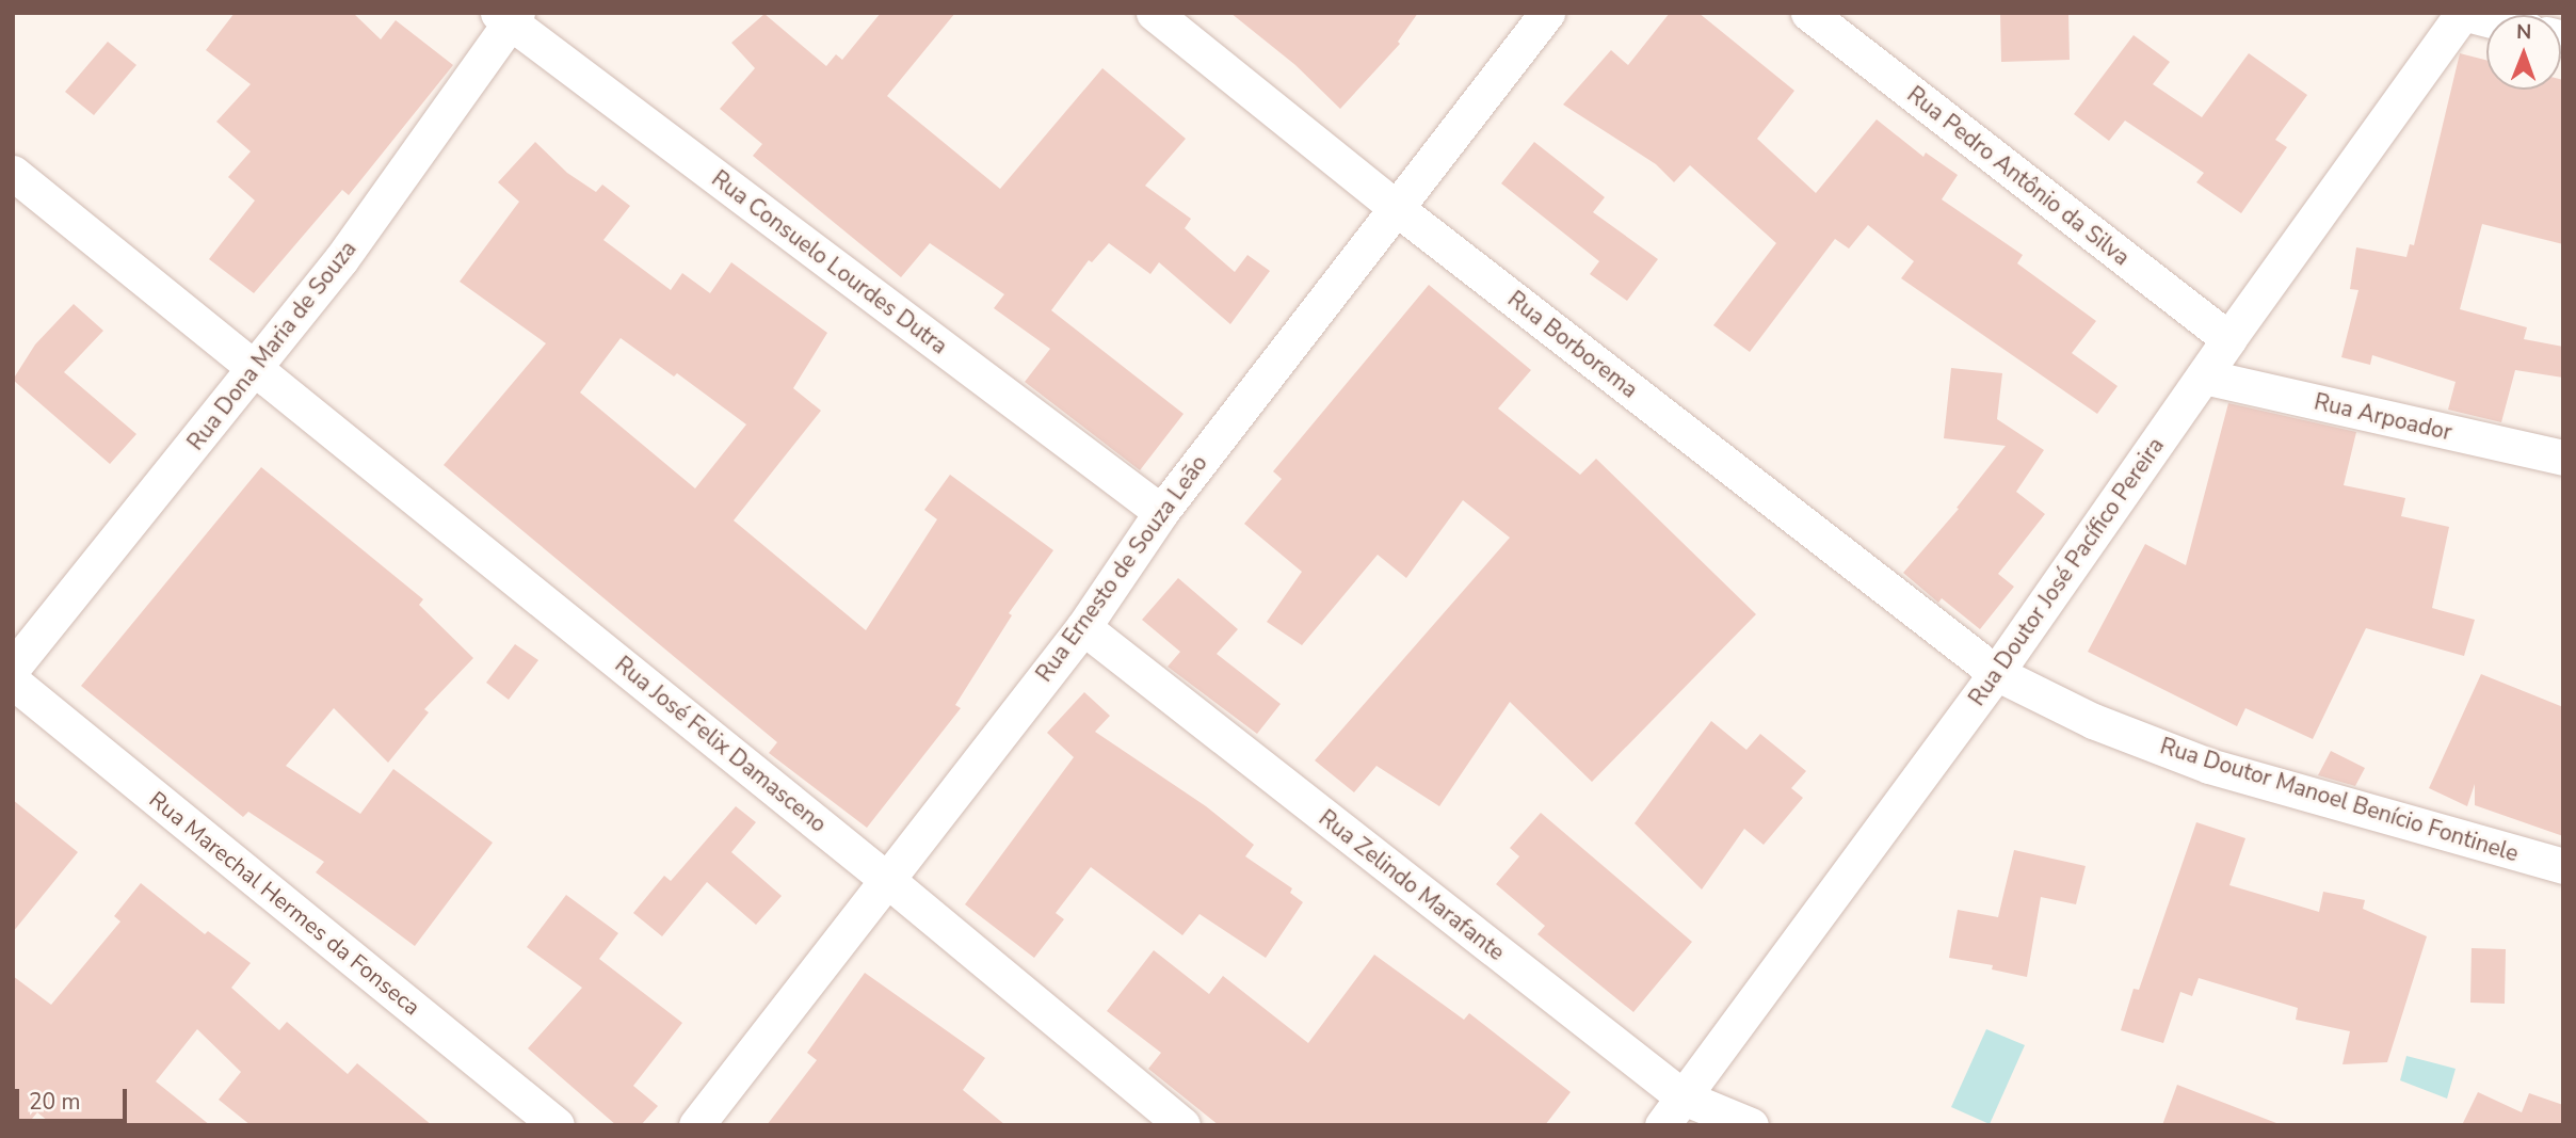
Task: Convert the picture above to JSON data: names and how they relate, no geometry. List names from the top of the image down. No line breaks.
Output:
{"streets":{"street":["Rua Pedro Antônio da Silva","Rua Consuelo Lourdes Dutra","Rua Borborema","Rua Dona Maria de Souza","Rua Arpoador","Rua Ernesto de Souza Leão","Rua Doutor José Pacífico Pereira","Rua José Felix Damasceno","Rua Doutor Manoel Benício Fontinele","Rua Zelindo Marafante","Rua Marechal Hermes da Fonseca"]},"crossings":[["Rua Pedro Antônio da Silva","Rua Doutor José Pacífico Pereira"],["Rua Consuelo Lourdes Dutra","Rua Dona Maria de Souza"],["Rua Consuelo Lourdes Dutra","Rua Ernesto de Souza Leão"],["Rua Borborema","Rua Ernesto de Souza Leão"],["Rua Borborema","Rua Doutor José Pacífico Pereira"],["Rua Borborema","Rua Doutor Manoel Benício Fontinele"],["Rua Dona Maria de Souza","Rua José Felix Damasceno"],["Rua Arpoador","Rua Doutor José Pacífico Pereira"],["Rua Ernesto de Souza Leão","Rua José Felix Damasceno"],["Rua Ernesto de Souza Leão","Rua Zelindo Marafante"],["Rua Doutor José Pacífico Pereira","Rua Doutor Manoel Benício Fontinele"],["Rua Doutor José Pacífico Pereira","Rua Zelindo Marafante"]],"scale_bar":"20 m","north":"top"}
